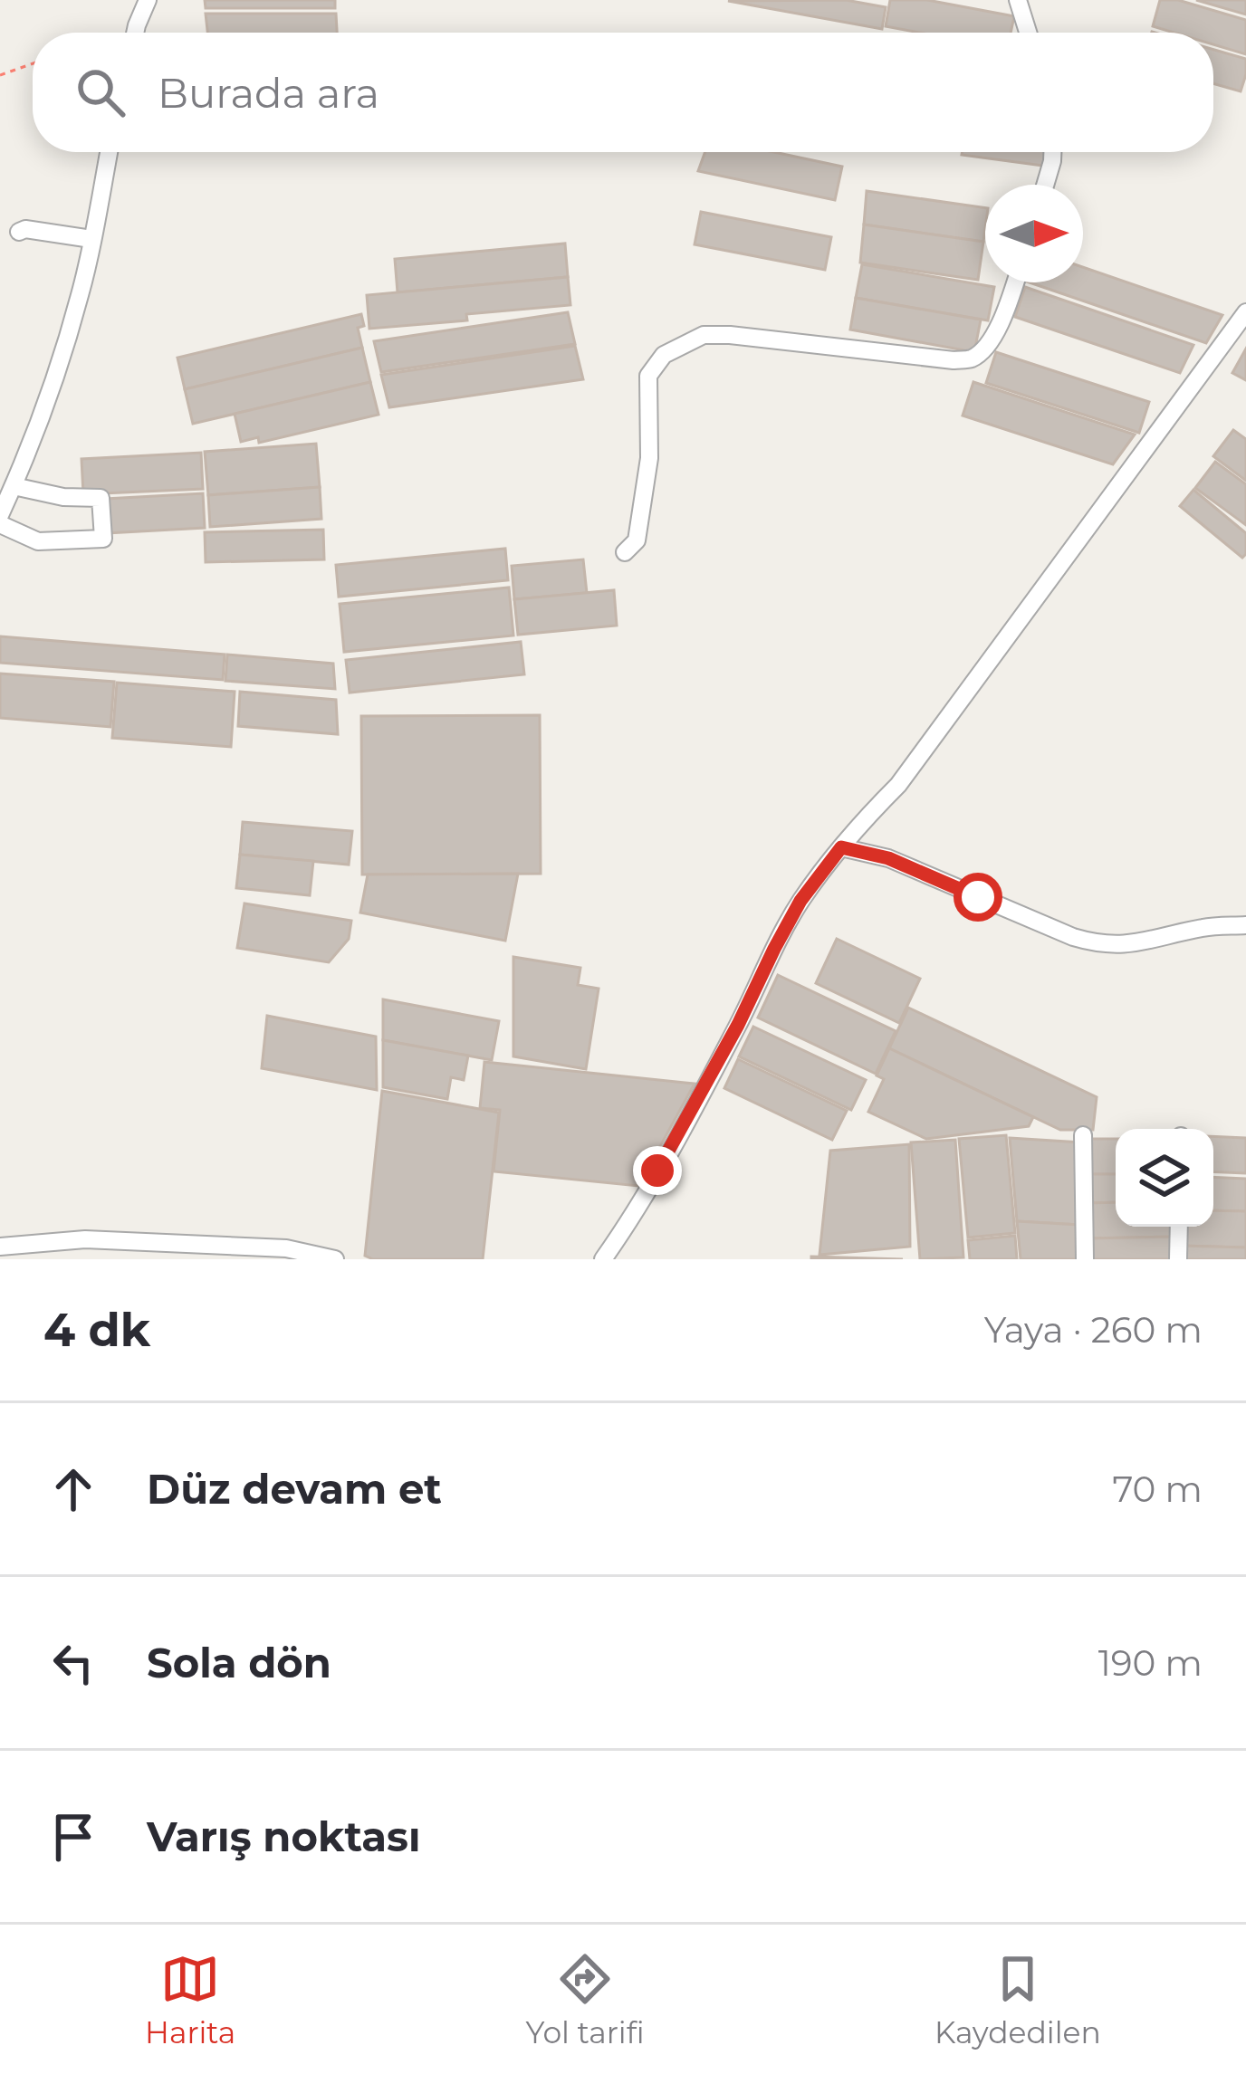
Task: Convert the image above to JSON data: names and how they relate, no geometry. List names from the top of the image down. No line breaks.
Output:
{"north":"right","page":{"search":"Burada ara","heading":["4 dk","Yaya · 260 m"],"list":[["Düz devam et","70 m"],["Sola dön","190 m"],"Varış noktası"],"nav":["Harita","Yol tarifi","Kaydedilen"]}}
